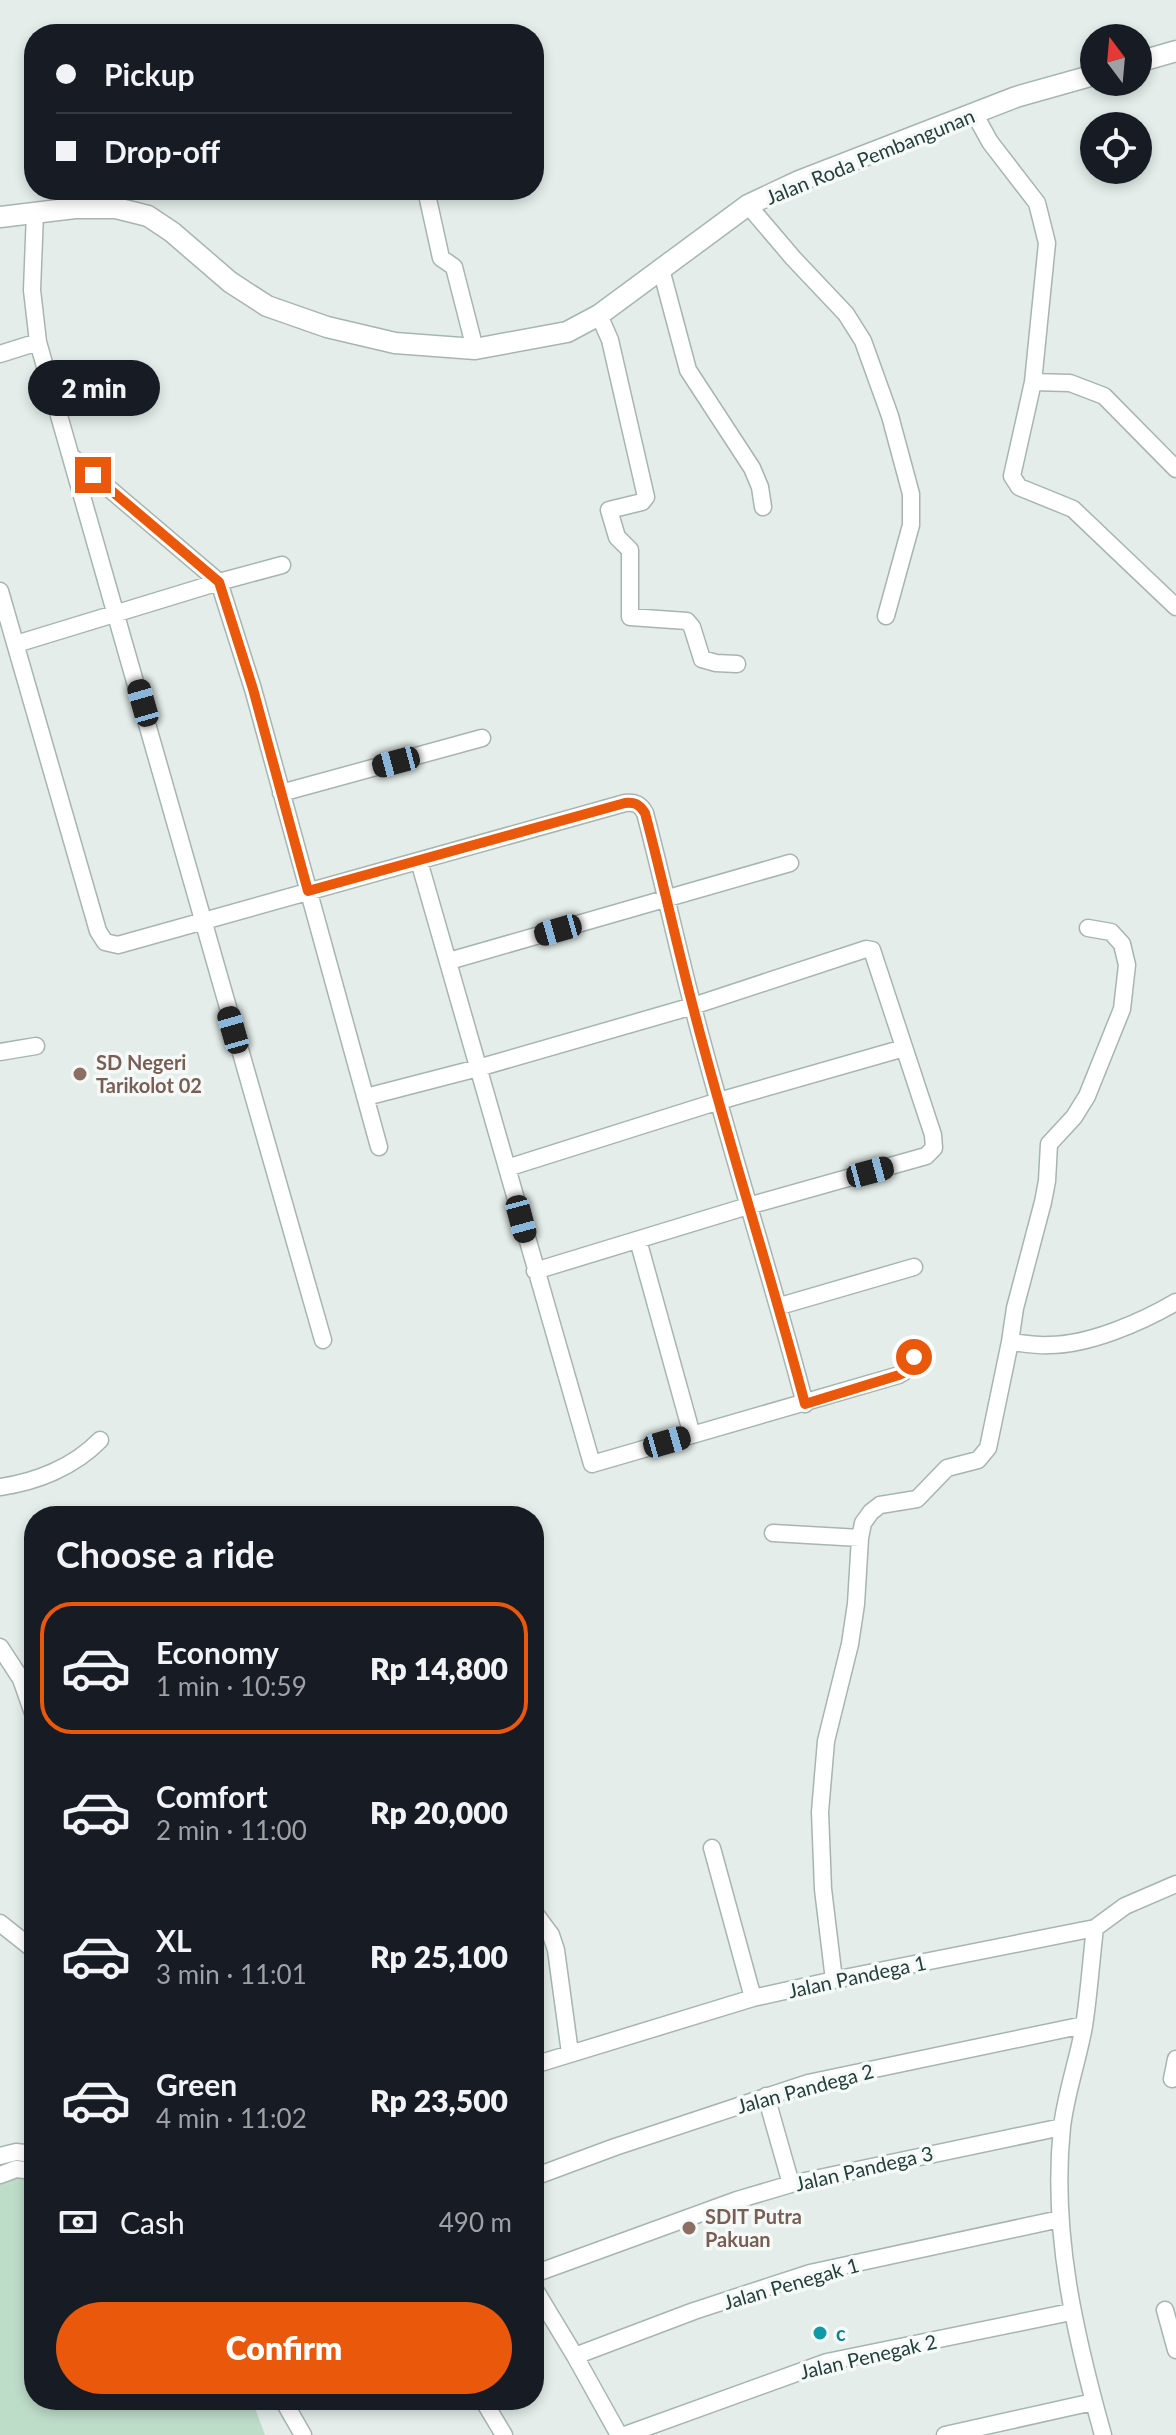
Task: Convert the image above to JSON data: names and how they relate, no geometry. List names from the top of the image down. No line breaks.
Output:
{"streets":{"street":["Jalan Roda Pembangunan","Jalan Pandega 1","Jalan Pandega 2","Jalan Pandega 3","Jalan Penegak 1","Jalan Penegak 2"]},"places":["SD Negeri Tarikolot 02","SDIT Putra Pakuan","c"],"north":"top","page":{"banner":["Pickup","Drop-off"],"bubble":"2 min","heading":"Choose a ride","list":[{"name":"Economy","note":"1 min · 10:59","value":"Rp 14,800"},{"name":"Comfort","note":"2 min · 11:00","value":"Rp 20,000"},{"name":"XL","note":"3 min · 11:01","value":"Rp 25,100"},{"name":"Green","note":"4 min · 11:02","value":"Rp 23,500"}],"pay":["Cash","490 m"],"buttons":"Confirm"}}
